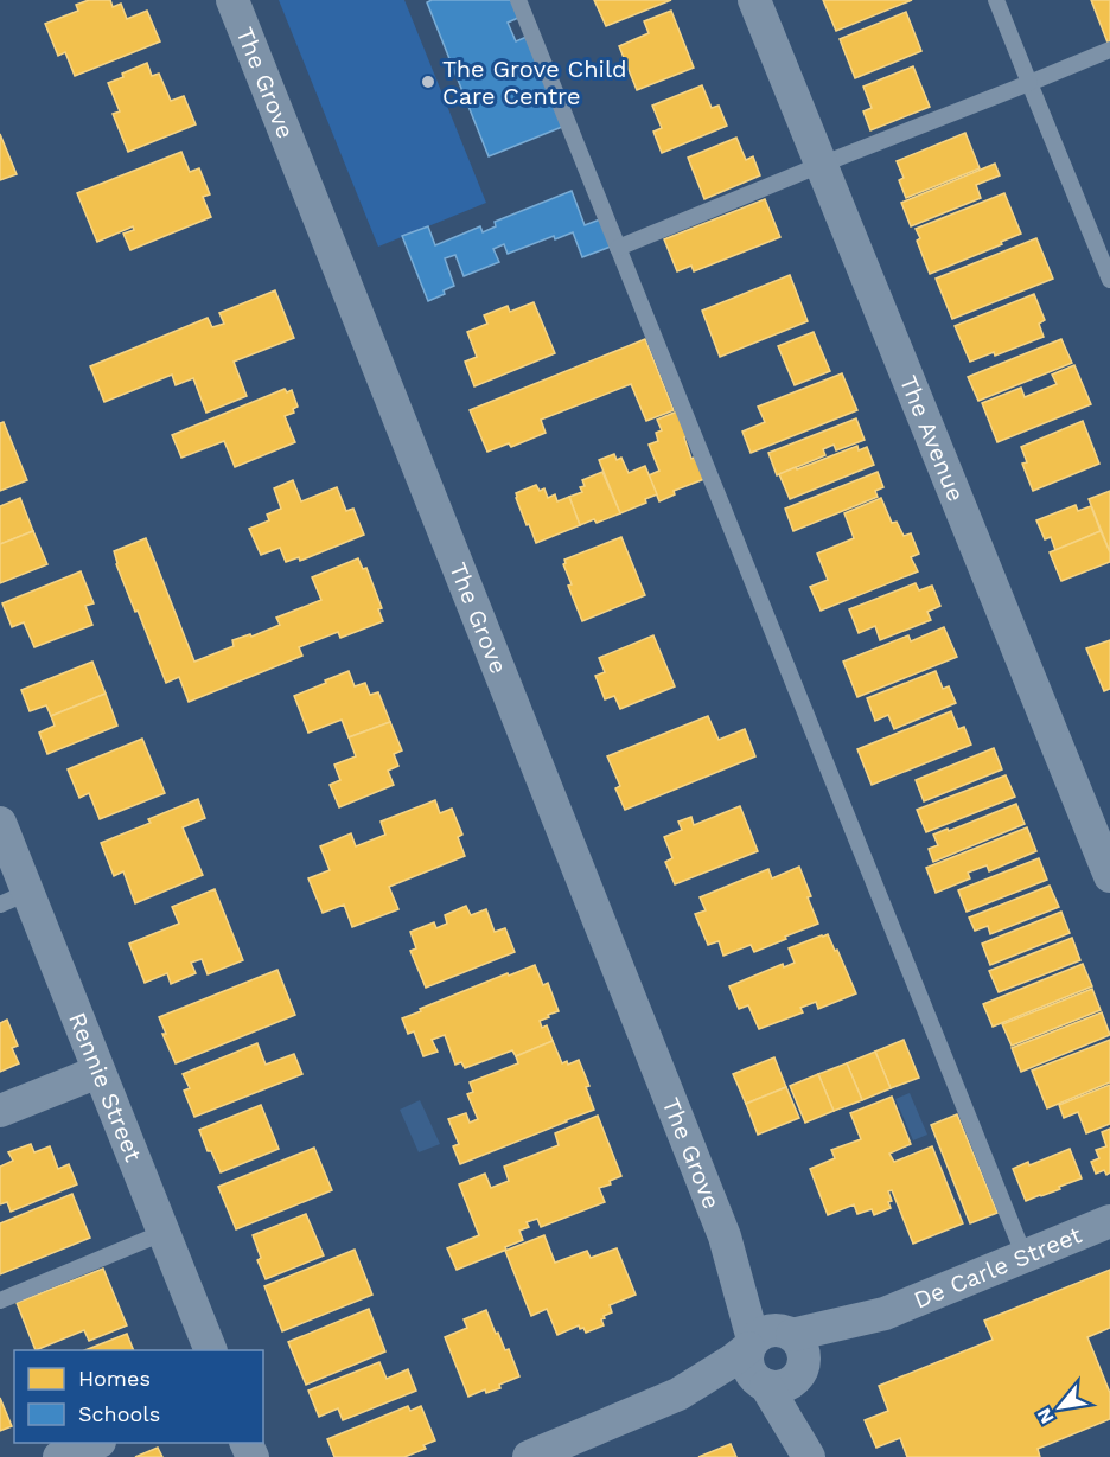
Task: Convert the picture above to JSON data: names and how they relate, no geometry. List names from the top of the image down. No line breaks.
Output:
{"streets":{"street":["The Grove","The Avenue","Rennie Street","De Carle Street"]},"crossings":[["The Grove","De Carle Street"]],"places":["The Grove Child Care Centre"],"legend":["Homes","Schools"],"north":"bottom left"}
